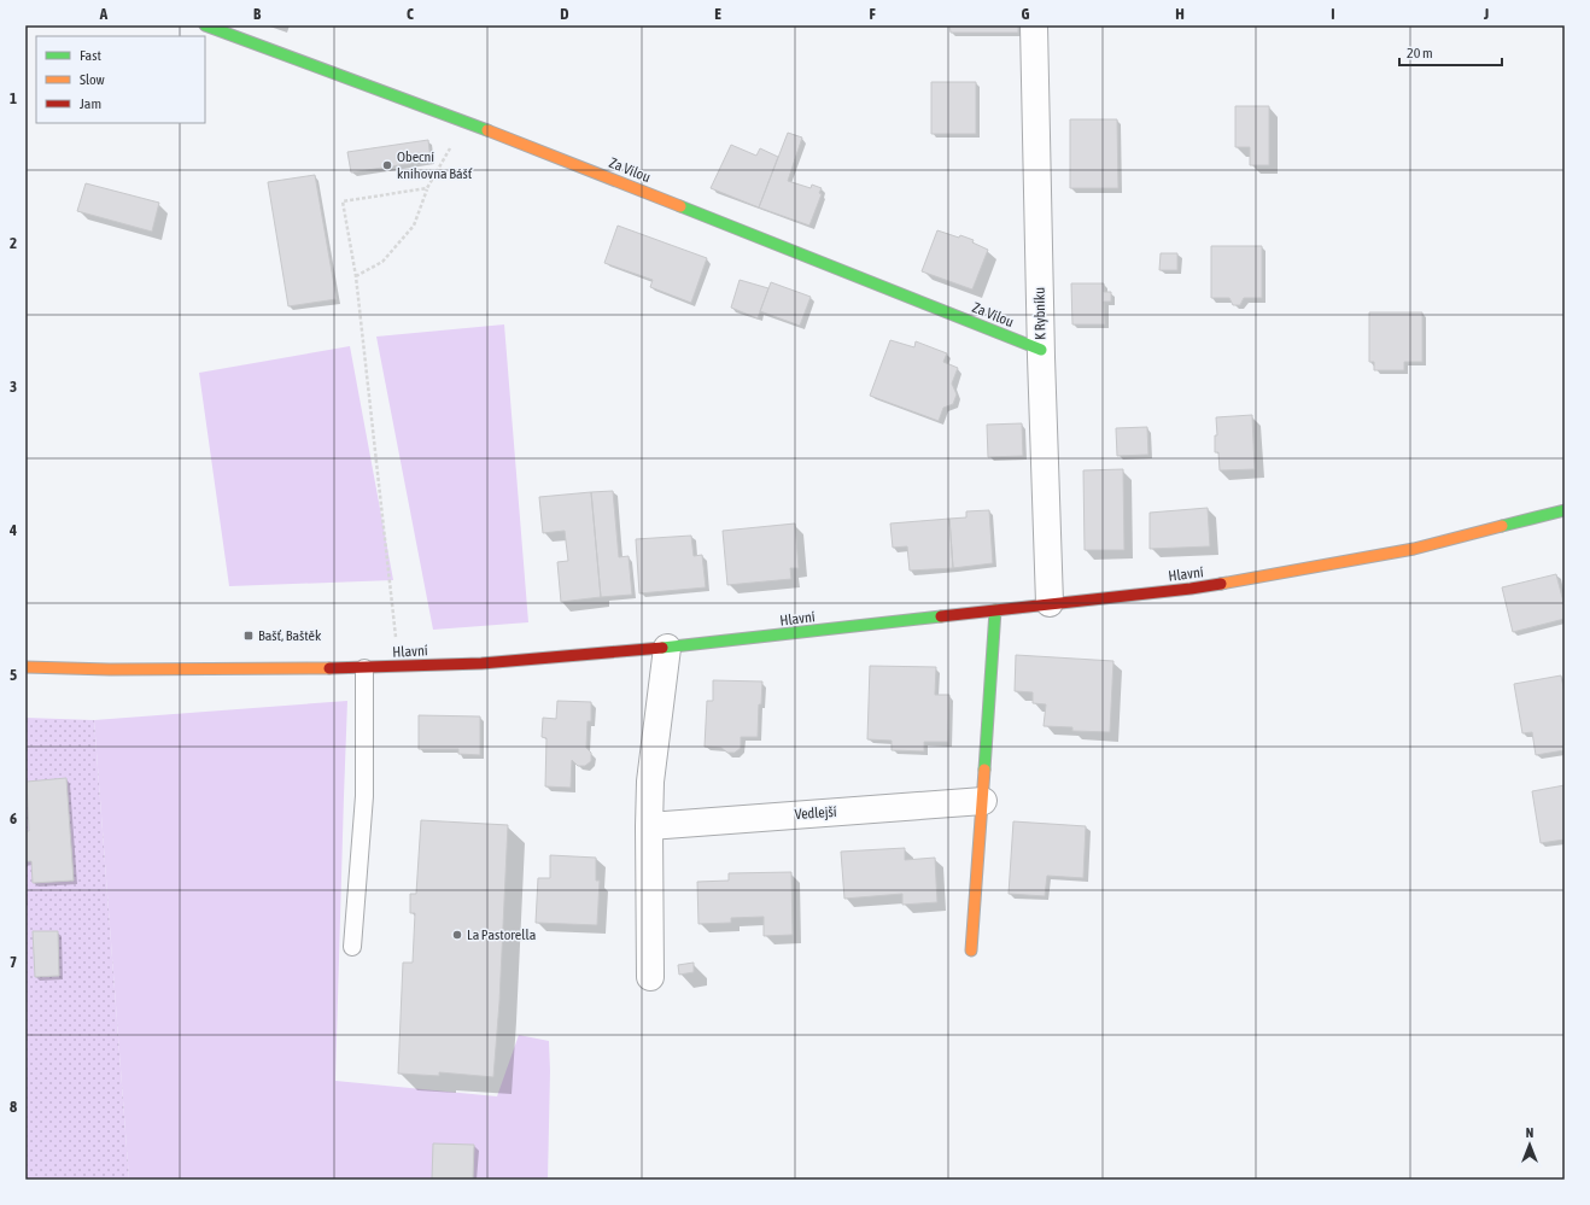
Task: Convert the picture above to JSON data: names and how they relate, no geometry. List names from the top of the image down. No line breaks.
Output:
{"streets":{"street":["Za Vilou","K Rybníku","Hlavní","Vedlejší"]},"crossings":[["Za Vilou","K Rybníku"],["K Rybníku","Hlavní"]],"places":{"other":["Obecní knihovna Bášť","La Pastorella"],"transit":["Bašť, Baštěk"]},"legend":["Fast","Slow","Jam"],"scale_bar":"20 m","north":"top","grid":{"columns":["A","B","C","D","E","F","G","H","I","J"],"rows":["1","2","3","4","5","6","7","8"]}}
